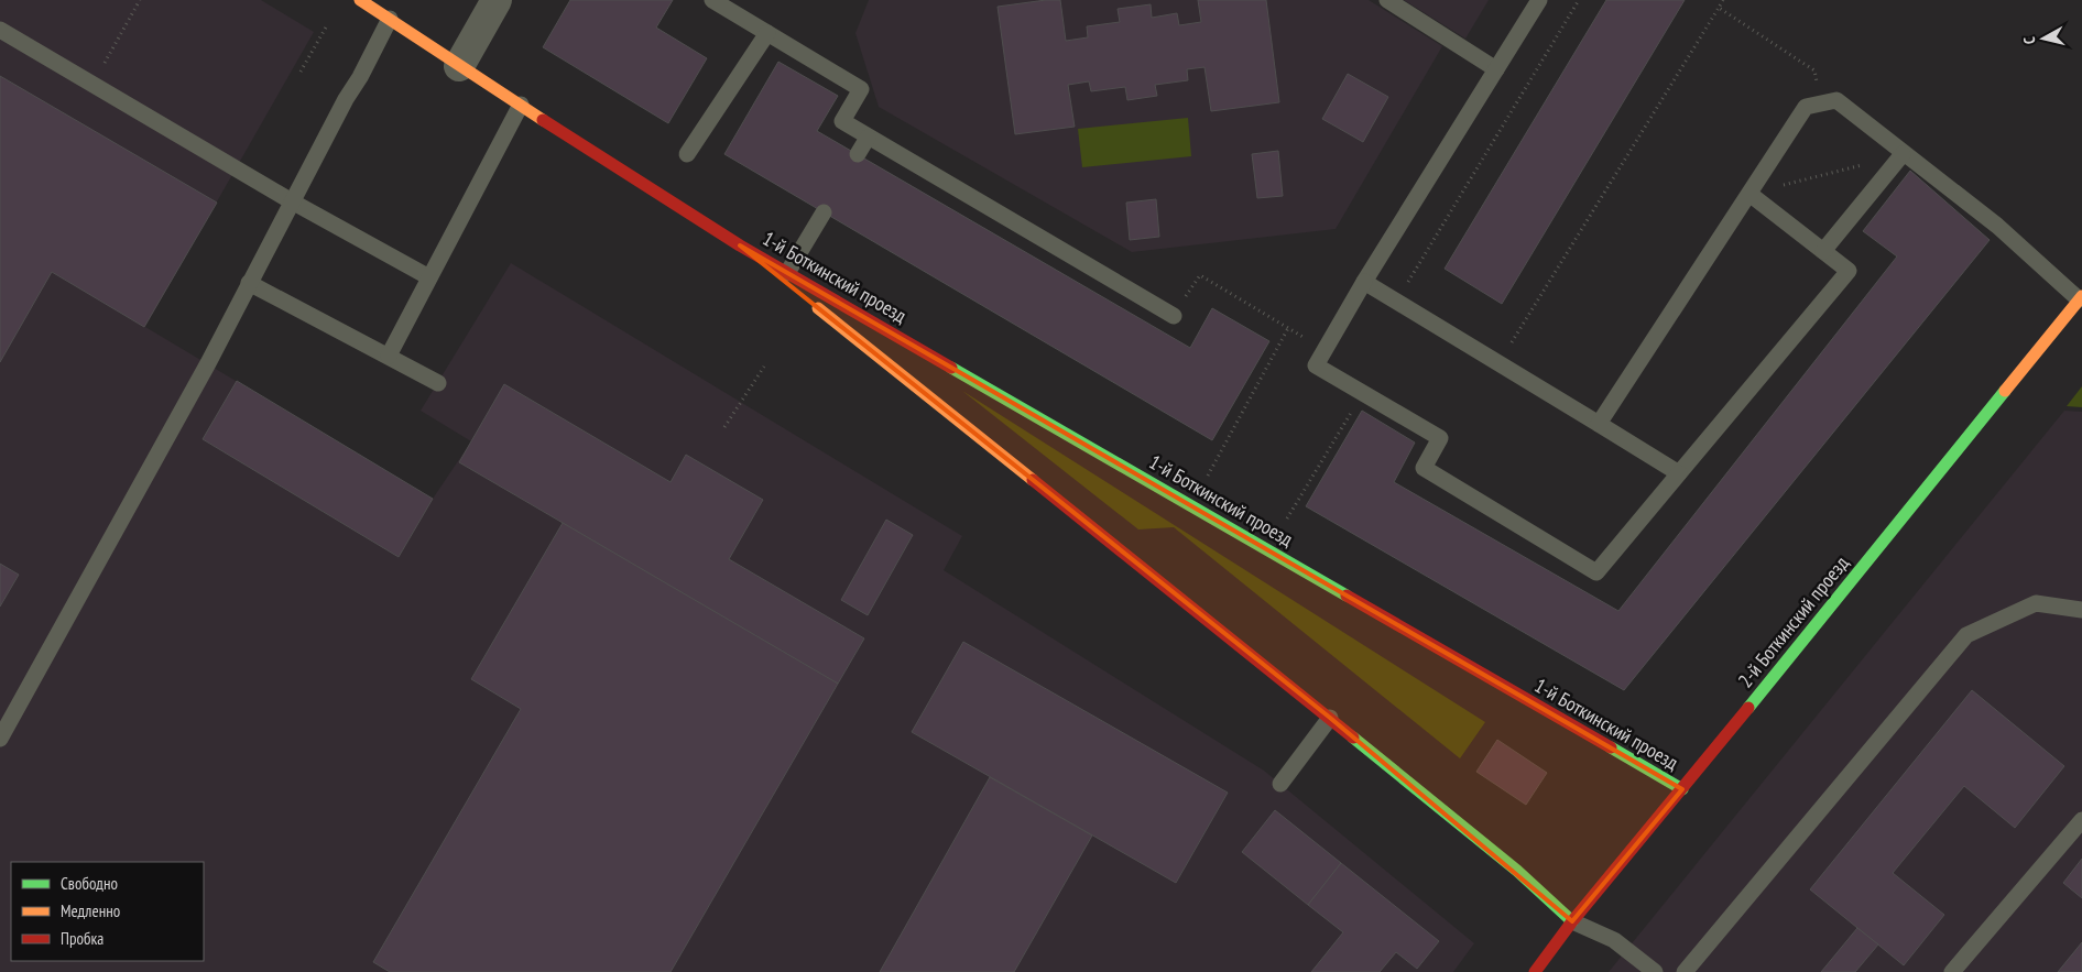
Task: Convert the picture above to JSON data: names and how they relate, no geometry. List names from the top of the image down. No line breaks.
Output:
{"streets":{"street":["1-й Боткинский проезд","2-й Боткинский проезд"]},"crossings":[["1-й Боткинский проезд","2-й Боткинский проезд"]],"legend":["Свободно","Медленно","Пробка"],"north":"left"}
